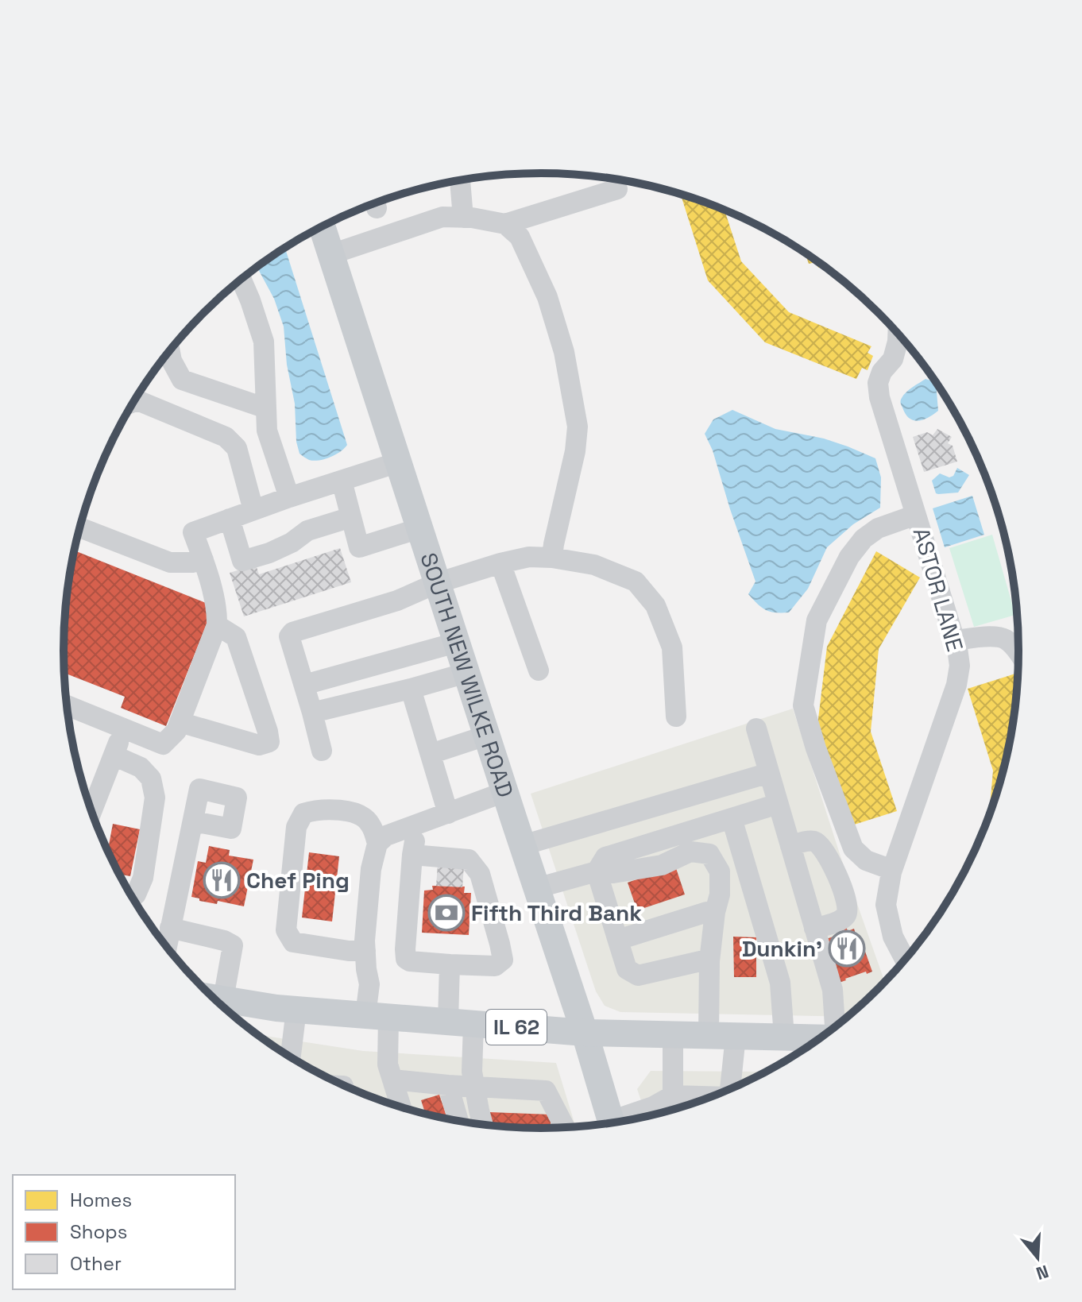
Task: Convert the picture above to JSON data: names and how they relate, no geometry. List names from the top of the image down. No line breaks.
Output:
{"streets":{"main road":["SOUTH NEW WILKE ROAD","IL 62"],"street":["ASTOR LANE"]},"crossings":[["SOUTH NEW WILKE ROAD","IL 62"]],"places":{"restaurant":["Chef Ping","Dunkin'"],"bank":["Fifth Third Bank"]},"legend":["Homes","Shops","Other"],"north":"bottom"}
